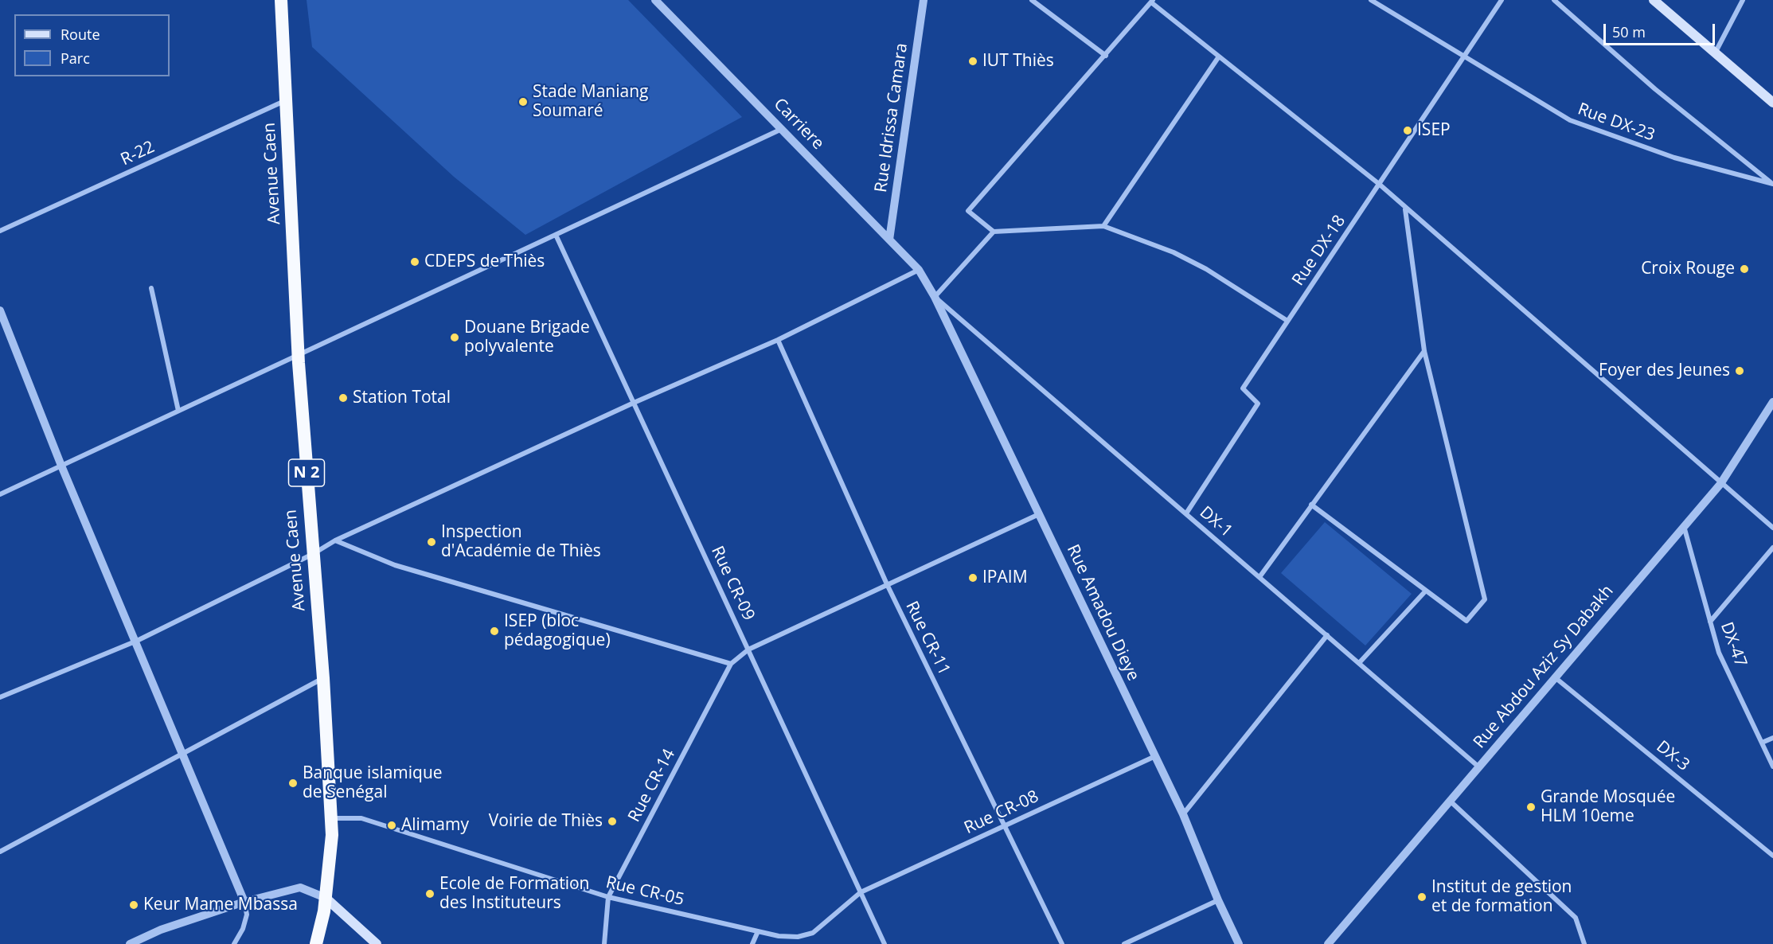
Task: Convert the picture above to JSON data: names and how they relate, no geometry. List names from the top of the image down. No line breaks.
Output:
{"streets":{"highway":["Avenue Caen","N 2"],"street":["Rue Idrissa Camara","Rue DX-23","Carriere","R-22","Rue DX-18","DX-1","Rue CR-09","Rue Amadou Dieye","Rue CR-11","DX-47","Rue Abdou Aziz Sy Dabakh","DX-3","Rue CR-14","Rue CR-08","Rue CR-05"]},"crossings":[["Rue Idrissa Camara","Carriere"],["Rue DX-23","Rue DX-18"],["Carriere","DX-1"],["Carriere","Rue Amadou Dieye"],["R-22","Avenue Caen"],["Avenue Caen","Rue CR-05"],["Rue DX-18","DX-1"],["DX-1","Rue Amadou Dieye"],["DX-1","Rue Abdou Aziz Sy Dabakh"],["Rue CR-09","Rue CR-14"],["Rue CR-09","Rue CR-08"],["Rue CR-09","Rue CR-05"],["Rue Amadou Dieye","Rue CR-14"],["Rue Amadou Dieye","Rue CR-08"],["Rue CR-11","Rue CR-14"],["Rue CR-11","Rue CR-08"],["DX-47","Rue Abdou Aziz Sy Dabakh"],["Rue Abdou Aziz Sy Dabakh","DX-3"],["Rue CR-14","Rue CR-05"],["Rue CR-08","Rue CR-05"]],"places":["IUT Thiès","Stade Maniang Soumaré","ISEP","CDEPS de Thiès","Croix Rouge","Douane Brigade polyvalente","Foyer des Jeunes","Station Total","Inspection d'Académie de Thiès","IPAIM","ISEP (bloc pédagogique)","Banque islamique de Senégal","Grande Mosquée HLM 10eme","Voirie de Thiès","Alimamy","Ecole de Formation des Instituteurs","Institut de gestion et de formation","Keur Mame Mbassa"],"legend":["Route","Parc"],"scale_bar":"50 m"}
